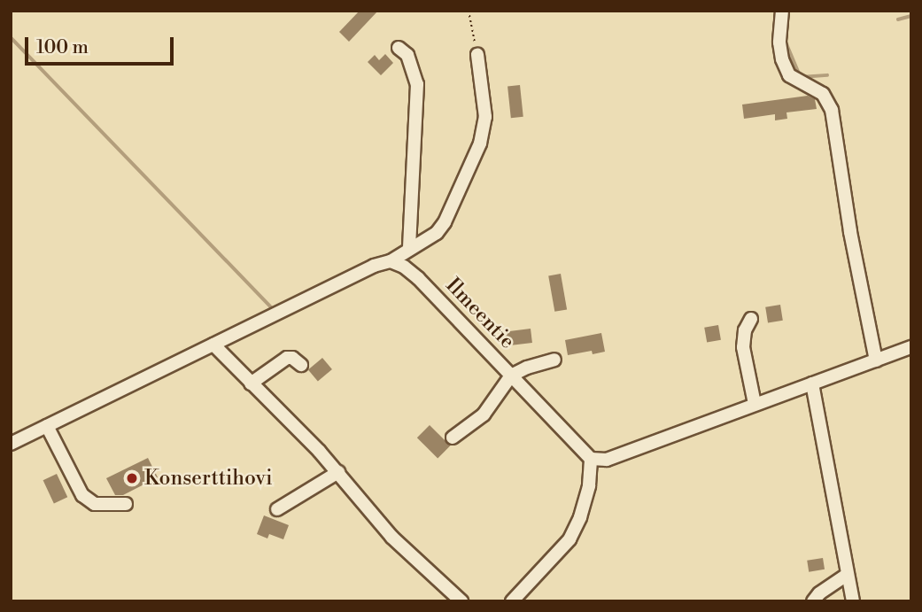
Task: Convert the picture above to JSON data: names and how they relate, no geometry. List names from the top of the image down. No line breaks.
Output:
{"streets":{"street":["Ilmeentie"]},"places":["Konserttihovi"],"scale_bar":"100 m"}
